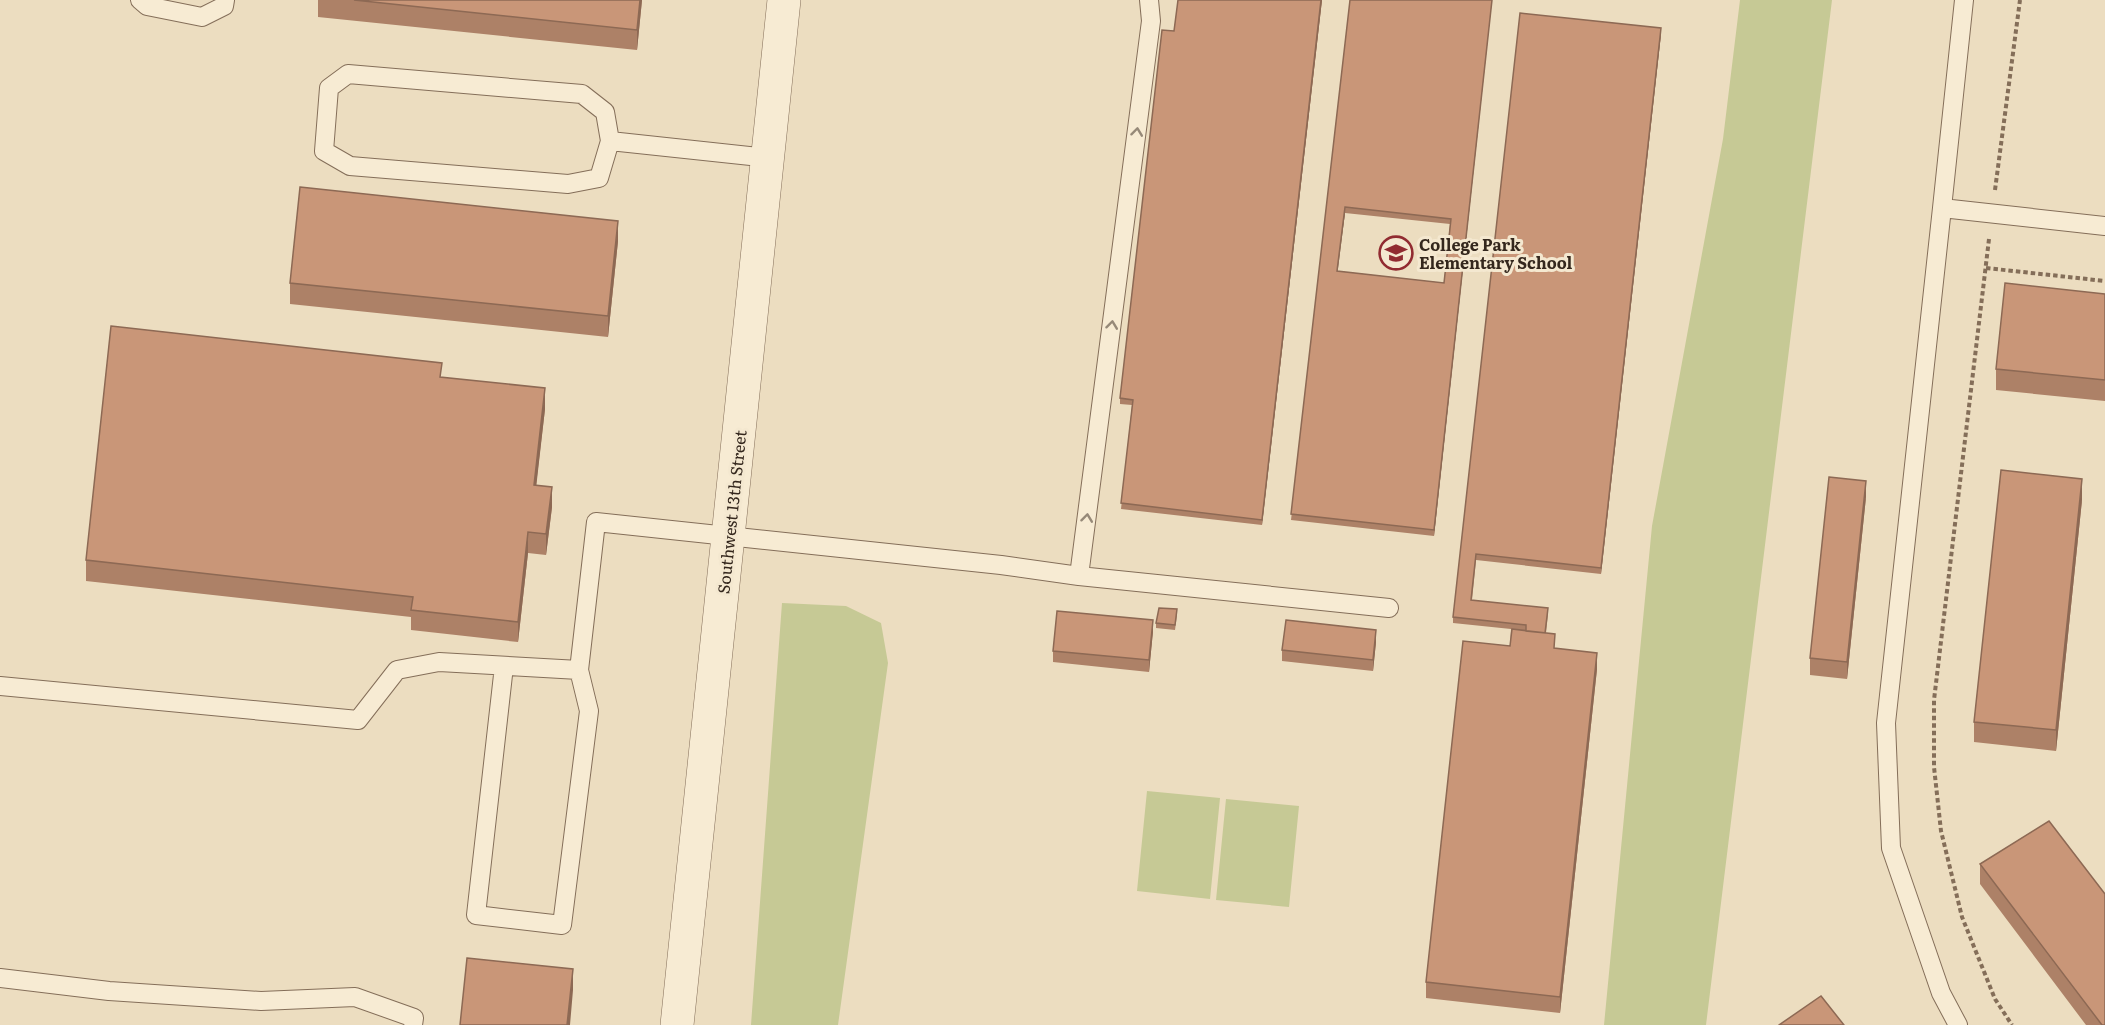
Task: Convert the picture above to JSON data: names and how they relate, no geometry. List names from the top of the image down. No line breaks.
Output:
{"streets":{"street":["Southwest 13th Street"]},"places":{"school or university":["College Park Elementary School"]}}
